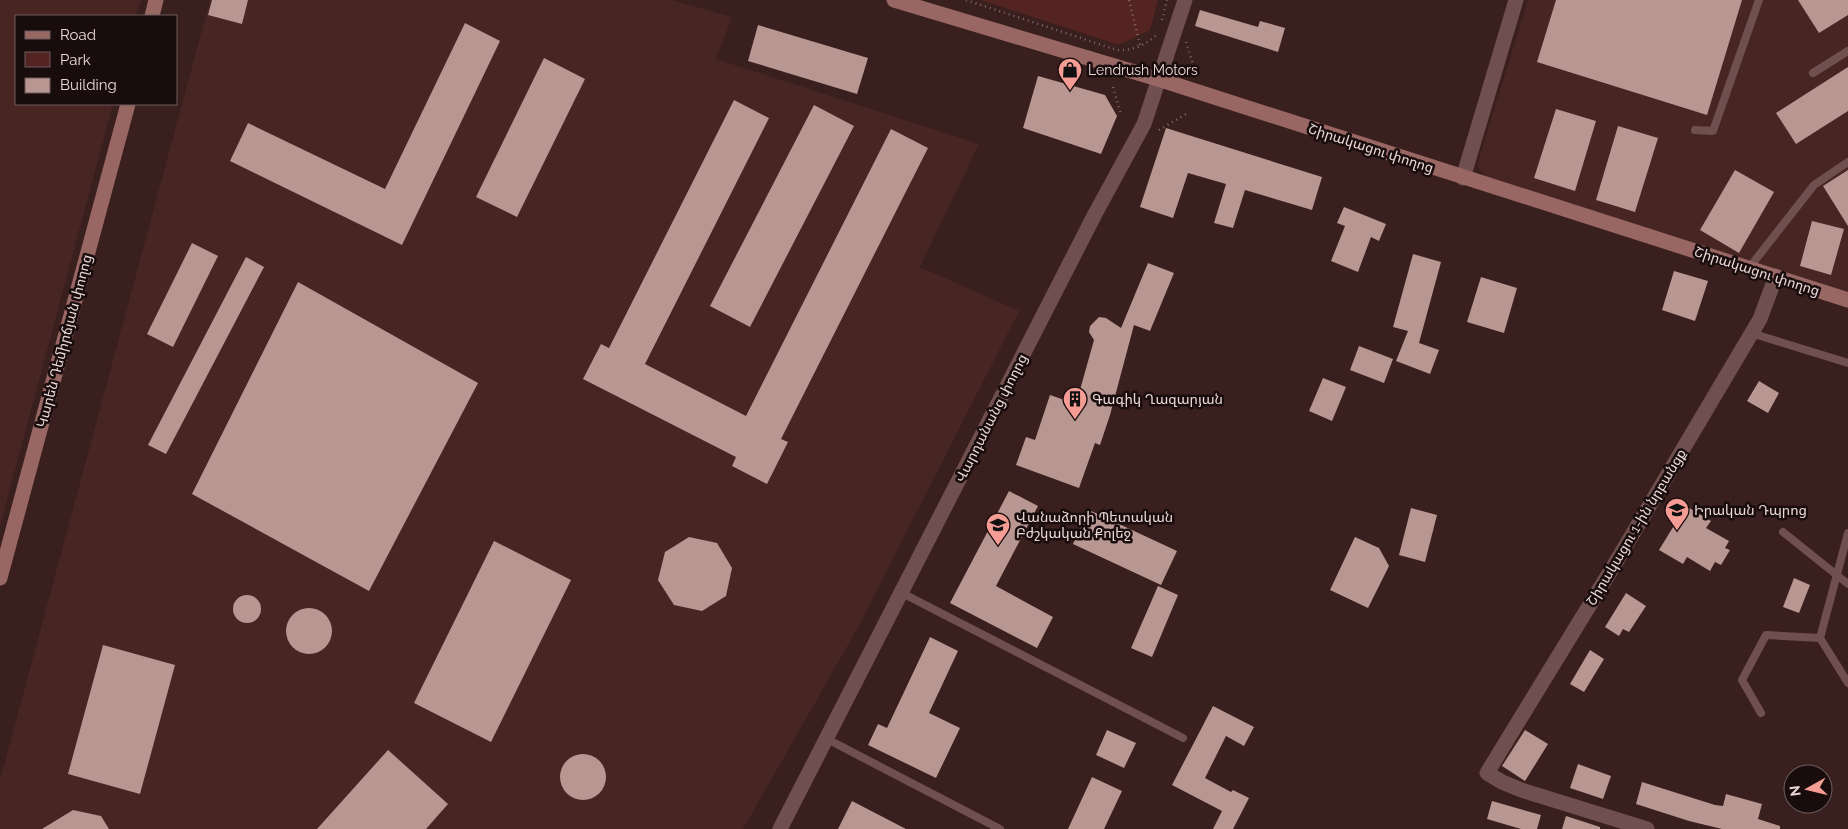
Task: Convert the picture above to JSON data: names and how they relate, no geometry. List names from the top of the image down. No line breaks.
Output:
{"streets":{"street":["Շիրակացու փողոց","Կարեն Դեմիրճյան փողոց","Վարդանանց փողոց","Շիրակացու 1-ին նրբանցք"]},"crossings":[["Շիրակացու փողոց","Վարդանանց փողոց"],["Շիրակացու փողոց","Շիրակացու 1-ին նրբանցք"]],"places":{"shop":["Lendrush Motors"],"building":["Գագիկ Ղազարյան"],"school or university":["Իրական Դպրոց","Վանաձորի Պետական Բժշկական Քոլեջ"]},"legend":["Road","Park","Building"],"north":"left"}
